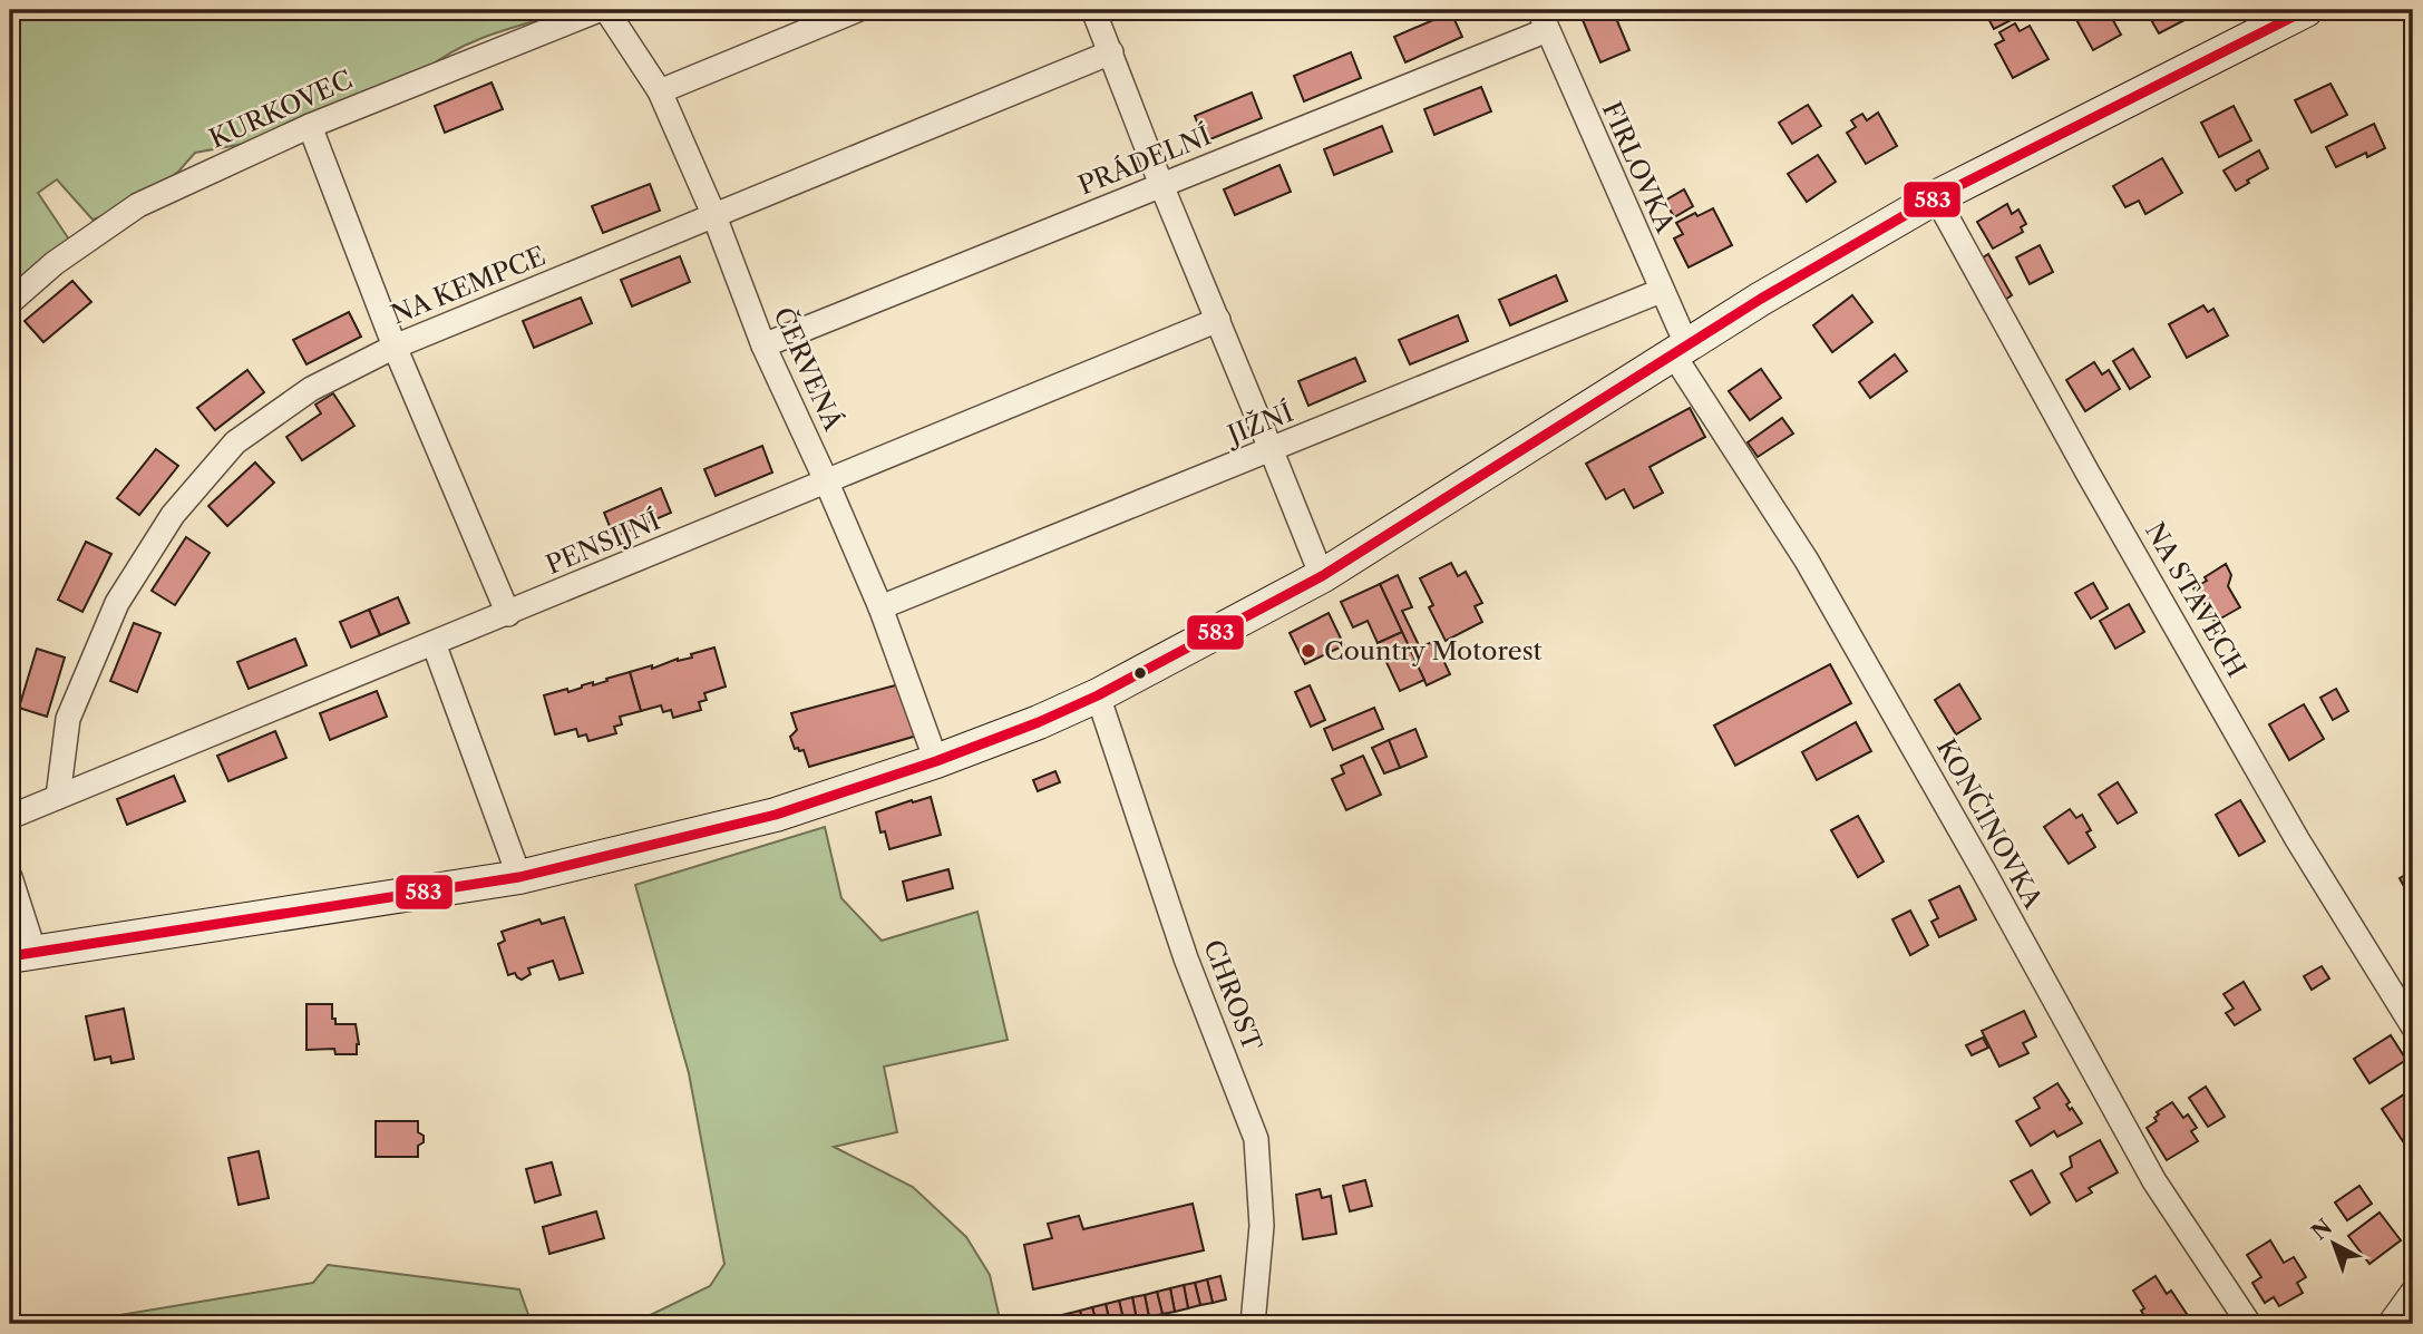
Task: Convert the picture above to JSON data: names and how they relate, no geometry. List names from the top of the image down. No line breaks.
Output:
{"streets":{"street":["KURKOVEC","PRÁDELNÍ","FIRLOVKA","NA KEMPCE","ČERVENÁ","JIŽNÍ","PENSIJNÍ","NA STAVECH","KONČINOVKA","CHROST"]},"crossings":[["PRÁDELNÍ","FIRLOVKA"],["PRÁDELNÍ","ČERVENÁ"],["FIRLOVKA","JIŽNÍ"],["FIRLOVKA","KONČINOVKA"],["NA KEMPCE","ČERVENÁ"],["NA KEMPCE","PENSIJNÍ"],["ČERVENÁ","JIŽNÍ"],["ČERVENÁ","PENSIJNÍ"]],"places":["Country Motorest"],"lines":["transit line 583"],"north":"top left"}
